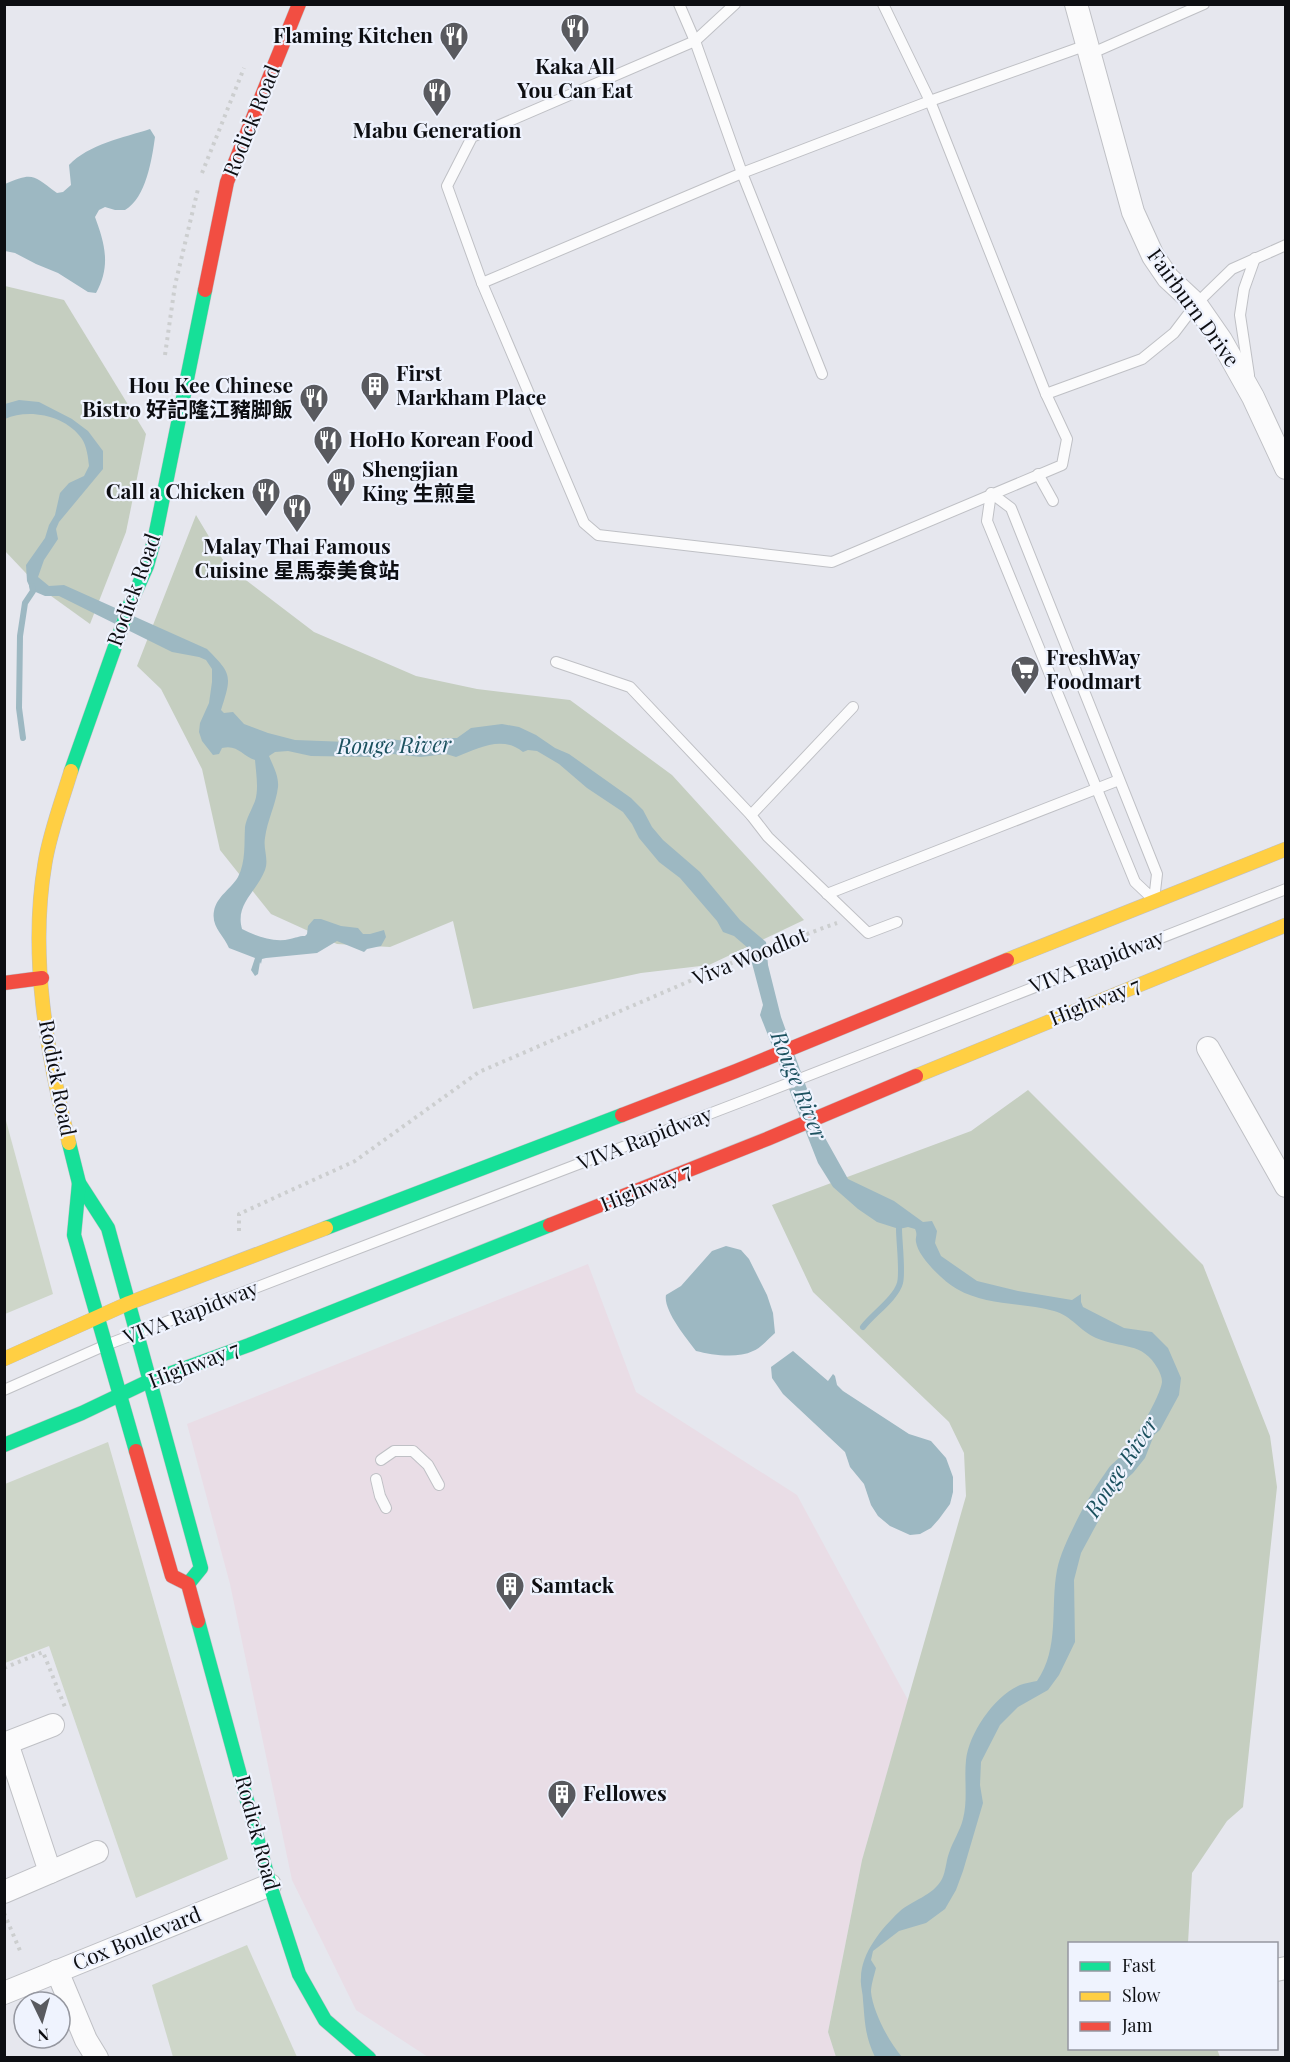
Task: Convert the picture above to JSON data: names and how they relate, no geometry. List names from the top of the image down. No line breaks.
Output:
{"streets":{"main road":["Rodick Road","Highway 7"],"street":["Fairburn Drive","Cox Boulevard"],"lane":["VIVA Rapidway"],"path":["Viva Woodlot"]},"crossings":[["Rodick Road","VIVA Rapidway"],["Rodick Road","Highway 7"],["Rodick Road","Cox Boulevard"]],"water":["Rouge River"],"places":{"restaurant":["Kaka All You Can Eat","Flaming Kitchen","Mabu Generation","Hou Kee Chinese Bistro 好記隆江豬脚飯","HoHo Korean Food","Shengjian King 生煎皇","Call a Chicken","Malay Thai Famous Cuisine 星馬泰美食站"],"building":["First Markham Place","Samtack","Fellowes"],"supermarket":["FreshWay Foodmart"]},"legend":["Fast","Slow","Jam"],"north":"bottom"}
